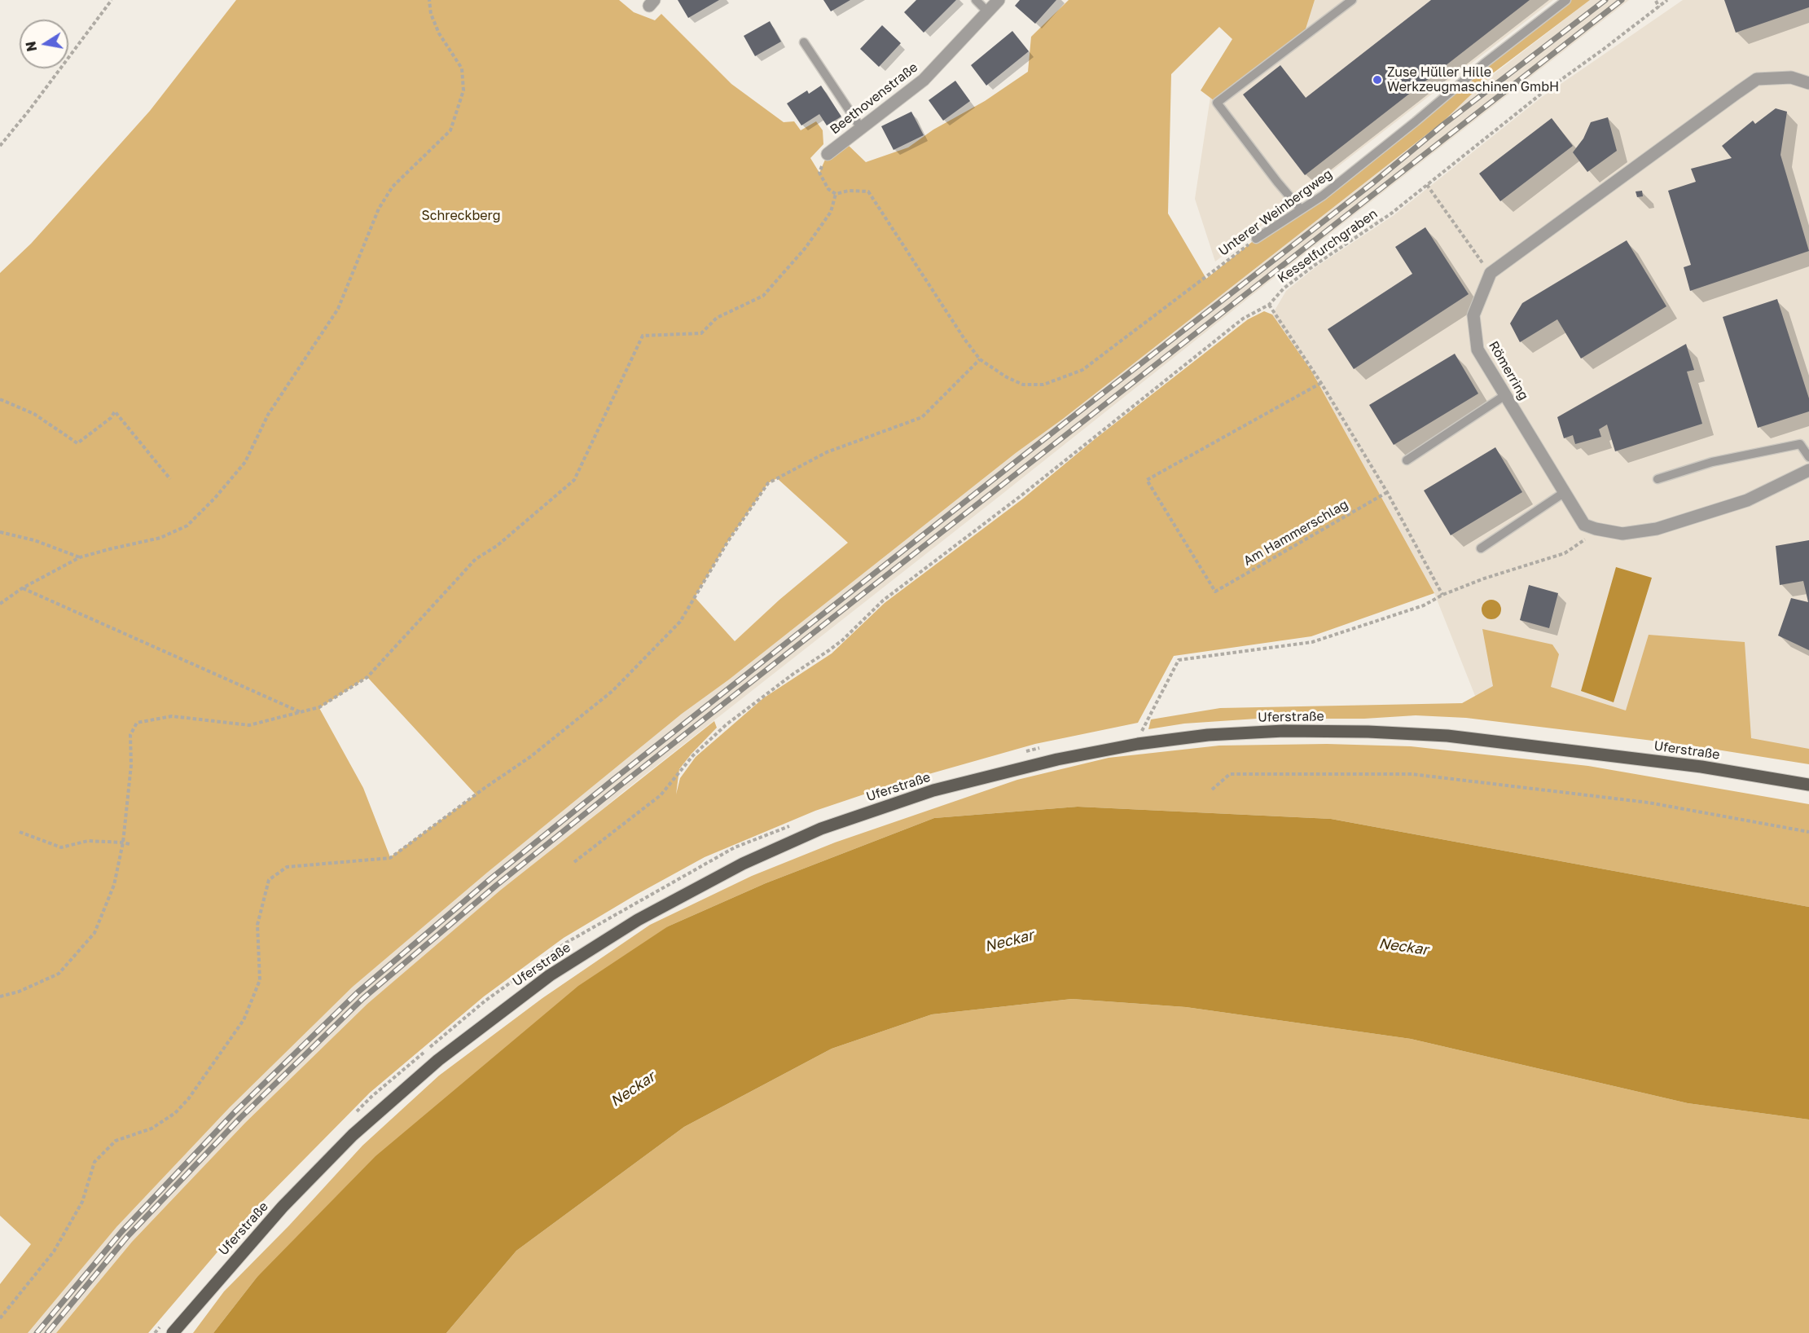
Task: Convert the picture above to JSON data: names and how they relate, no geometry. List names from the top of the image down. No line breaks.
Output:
{"streets":{"main road":["Uferstraße"],"street":["Beethovenstraße","Römerring"],"lane":["Unterer Weinbergweg"],"path":["Kesselfurchgraben","Am Hammerschlag"]},"water":["Neckar"],"parks":["Schreckberg"],"places":["Zuse Hüller Hille Werkzeugmaschinen GmbH"],"north":"left"}
